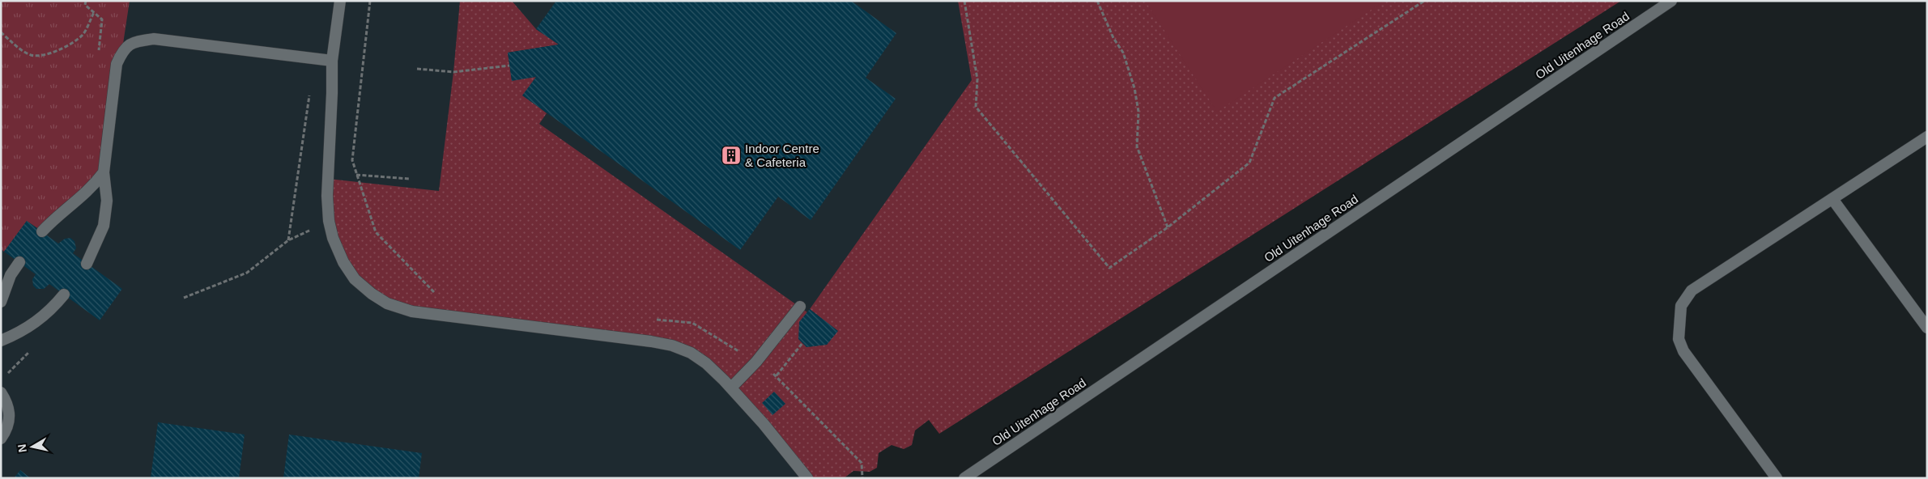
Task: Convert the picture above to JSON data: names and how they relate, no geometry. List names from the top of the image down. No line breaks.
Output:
{"streets":{"street":["Old Uitenhage Road"]},"places":{"building":["Indoor Centre & Cafeteria"]},"north":"left"}
